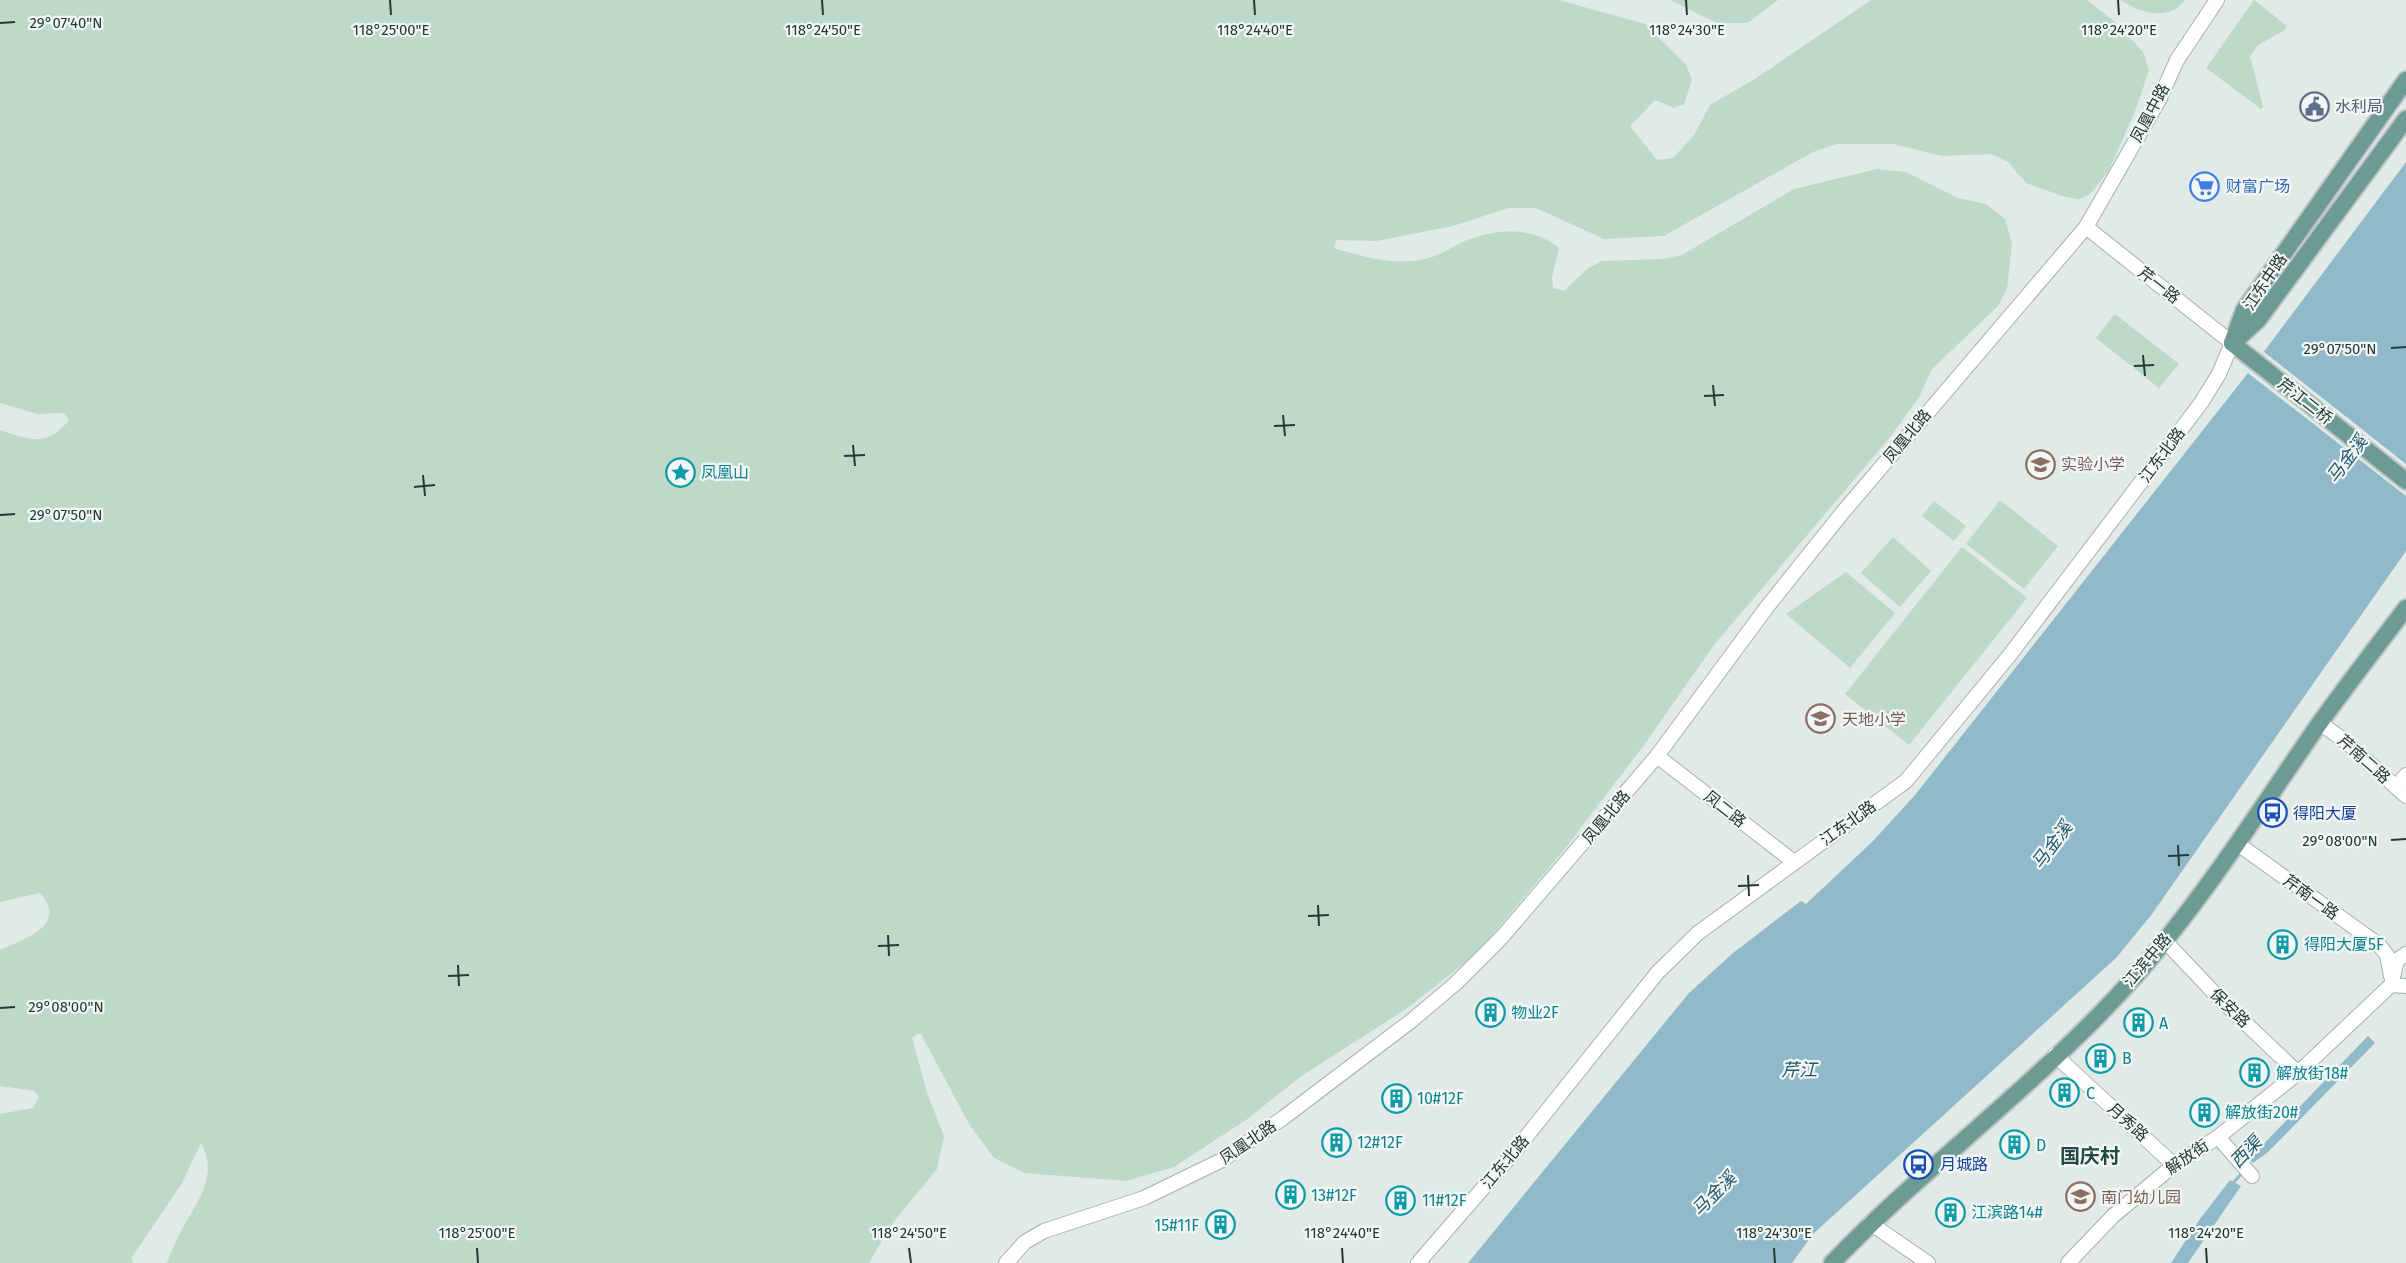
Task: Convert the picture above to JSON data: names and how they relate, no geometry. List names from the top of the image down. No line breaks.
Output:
{"streets":{"main road":["江东中路","芹江二桥","江滨中路"],"street":["凤凰中路","芹一路","凤凰北路","江东北路","芹南二路","凤二路","芹南一路","保安路","月秀路","解放街"]},"crossings":[["凤凰中路","芹一路"],["凤凰中路","凤凰北路"],["江东中路","芹一路"],["江东中路","芹江二桥"],["江东中路","江东北路"],["芹一路","芹江二桥"],["芹一路","凤凰北路"],["芹一路","江东北路"],["芹江二桥","江东北路"],["凤凰北路","凤二路"],["江东北路","凤二路"],["芹南二路","江滨中路"],["芹南一路","江滨中路"],["芹南一路","解放街"],["江滨中路","保安路"],["江滨中路","月秀路"],["保安路","解放街"],["月秀路","解放街"]],"districts":["国庆村"],"water":["马金溪","芹江","西渠"],"places":{"public building":["水利局"],"supermarket":["财富广场"],"school or university":["实验小学","天地小学","南门幼儿园"],"place":["凤凰山"],"bus stop":["得阳大厦","月城路"],"building":["得阳大厦5F","物业2F","A","B","解放街18#","C","10#12F","解放街20#","12#12F","D","13#12F","11#12F","江滨路14#","15#11F"]},"coordinates":["29°07'40\"N","118°25'00\"E","118°24'50\"E","118°24'40\"E","118°24'30\"E","118°24'20\"E","29°07'50\"N","29°08'00\"N"]}
